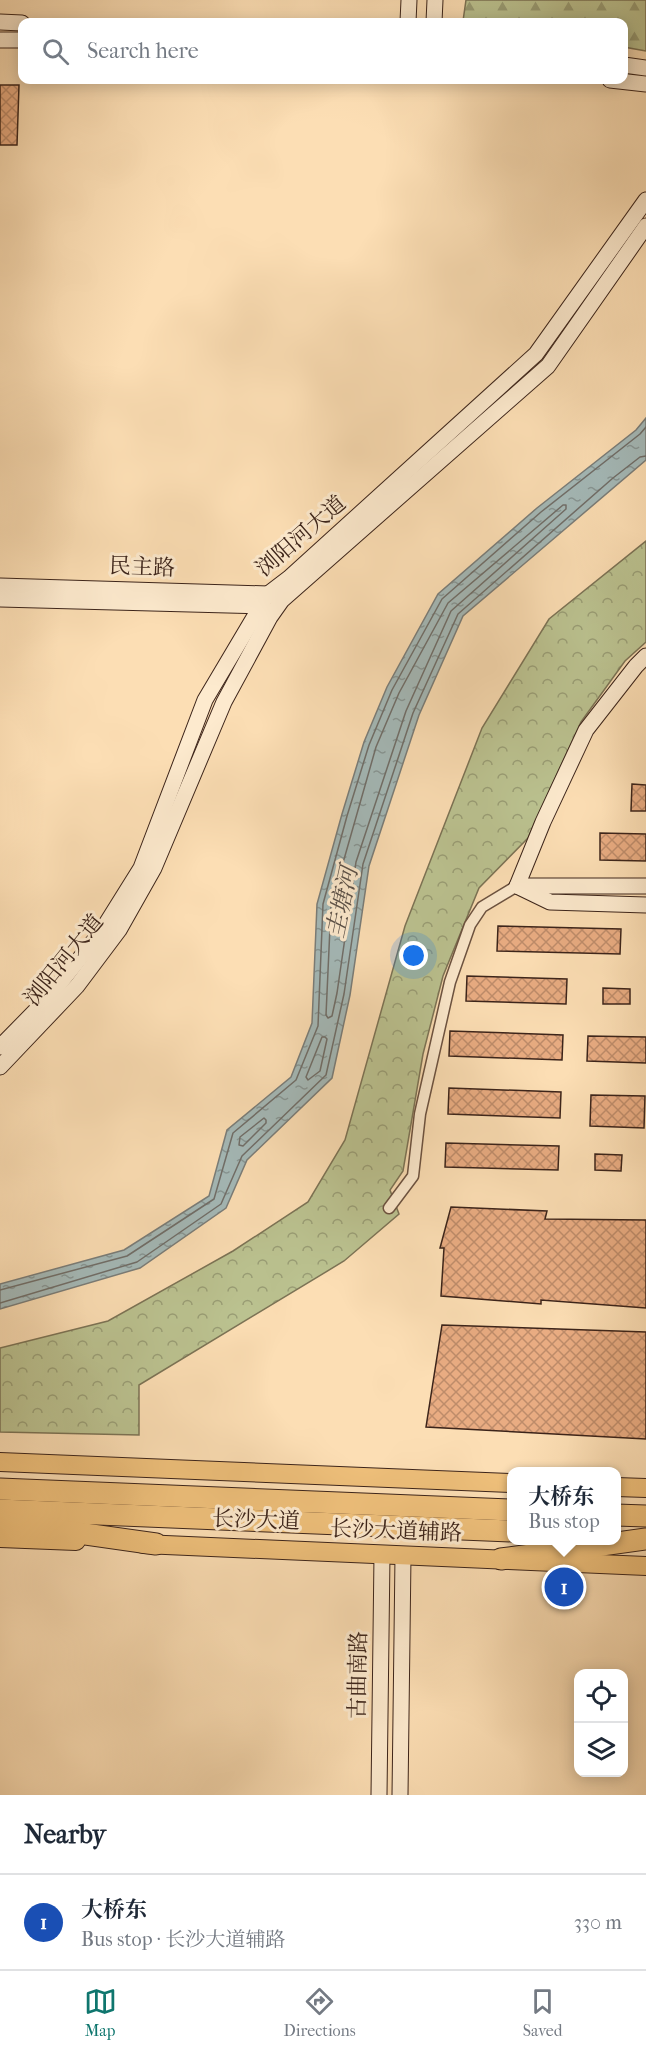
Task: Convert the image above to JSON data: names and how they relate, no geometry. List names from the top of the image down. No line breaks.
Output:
{"streets":{"highway":["长沙大道"],"main road":["浏阳河大道","民主路","长沙大道辅路","古曲南路"]},"crossings":[["浏阳河大道","民主路"],["长沙大道辅路","古曲南路"]],"water":["圭塘河"],"page":{"search":"Search here","popup":["大桥东","Bus stop"],"pins":"1","heading":"Nearby","list":[{"mark":"1","name":"大桥东","note":"Bus stop · 长沙大道辅路","value":"330 m"}],"nav":["Map","Directions","Saved"]}}
